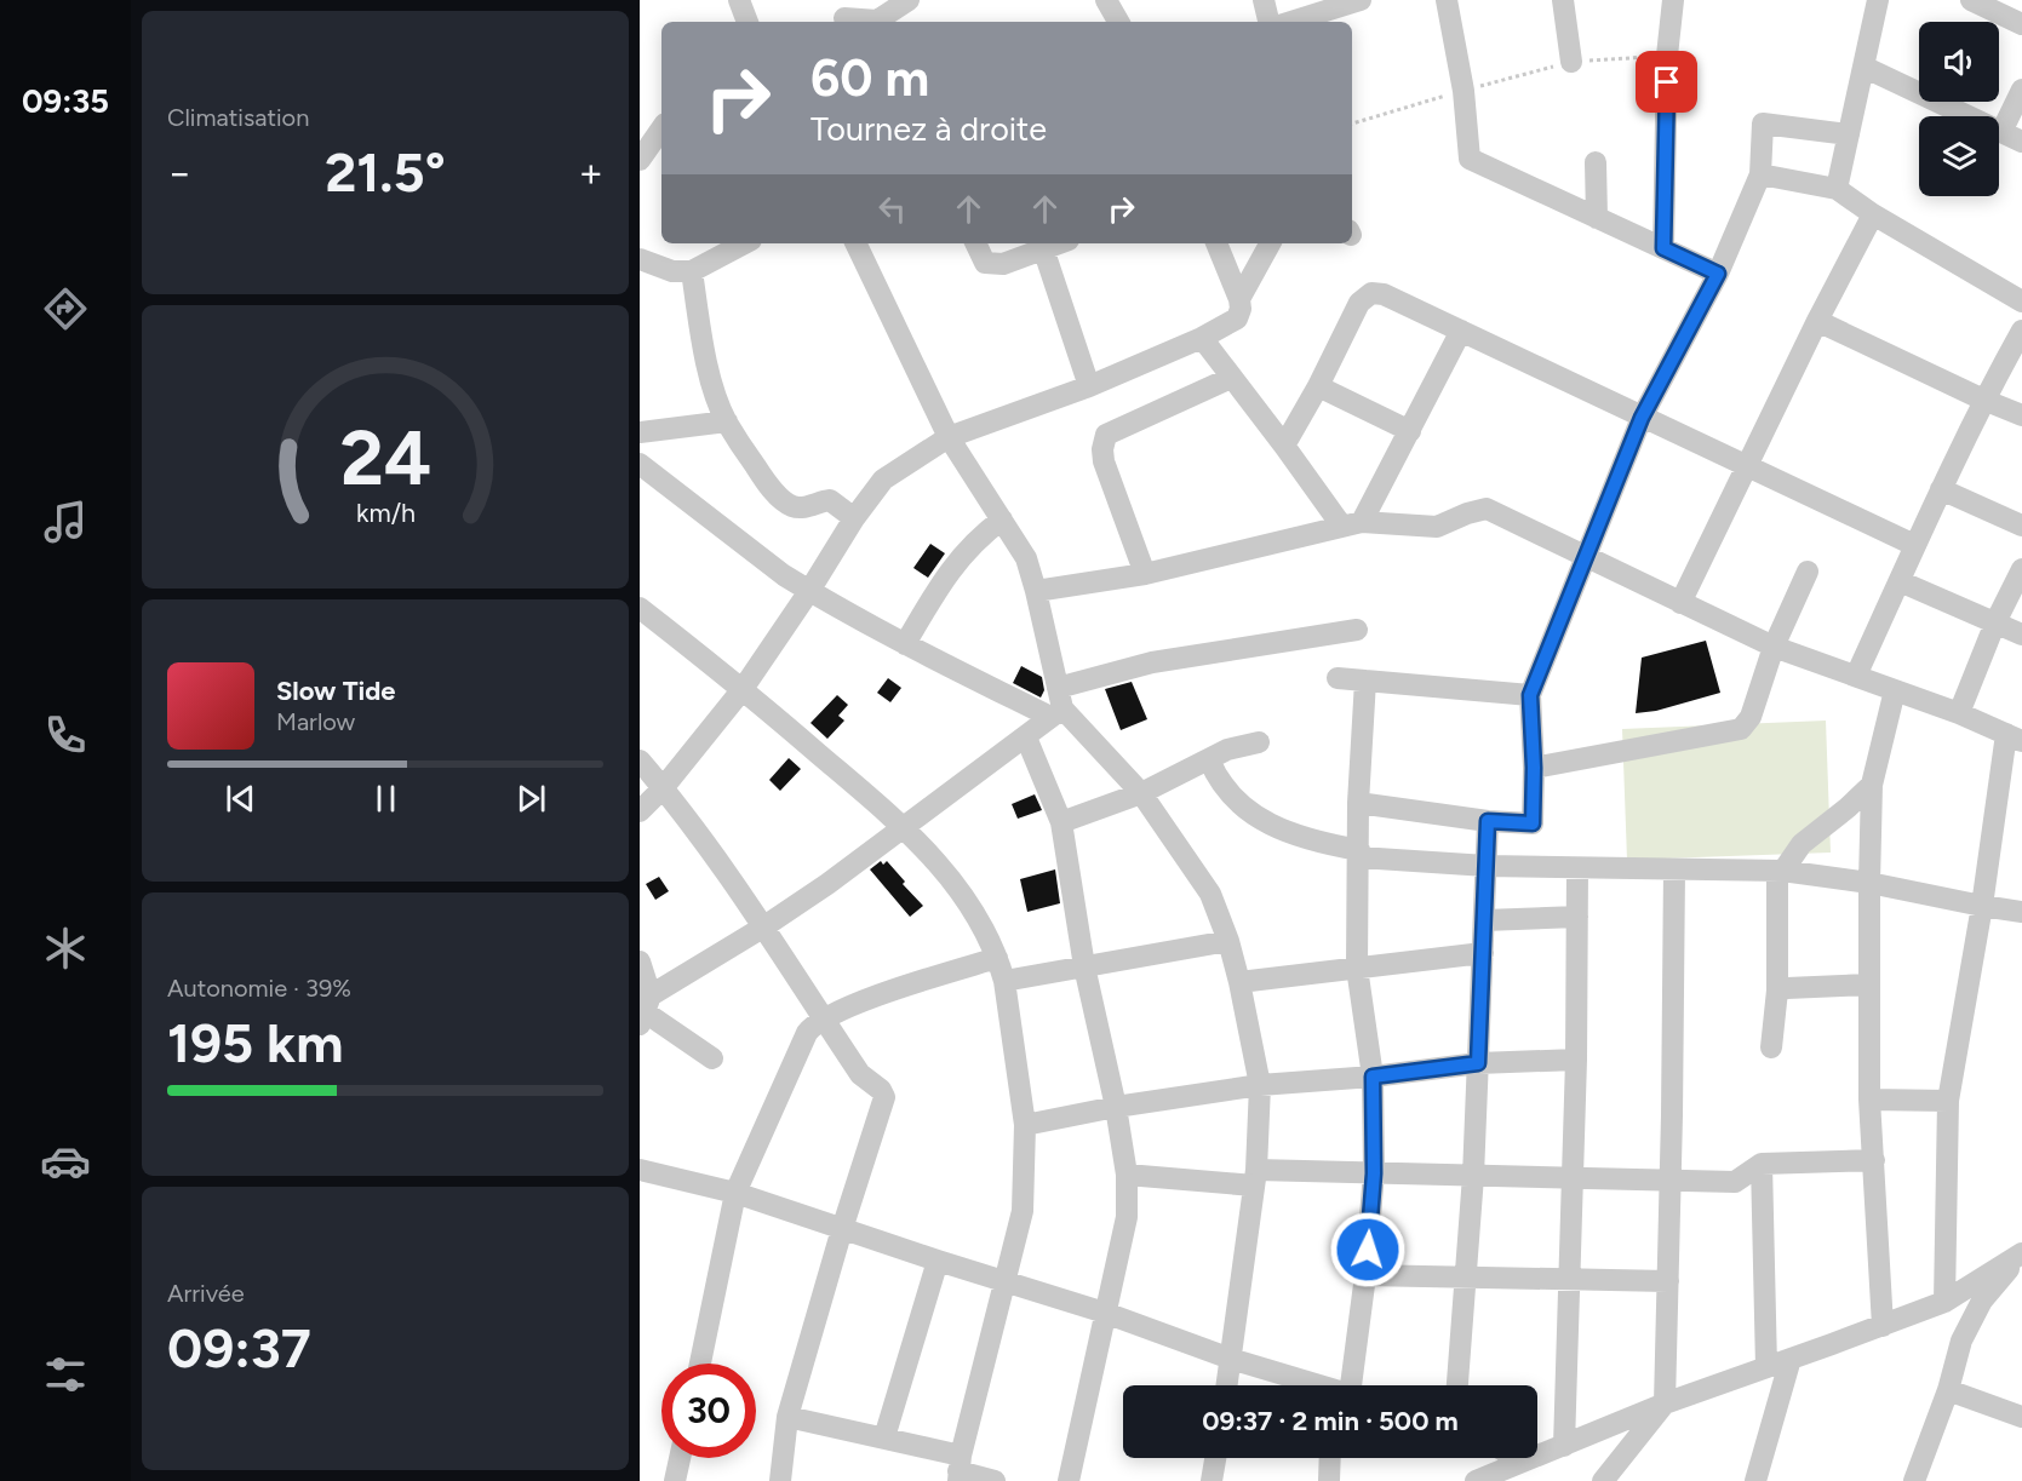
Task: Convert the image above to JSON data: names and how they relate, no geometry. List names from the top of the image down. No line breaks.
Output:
{"page":{"tabs":"09:35","tile":["Climatisation",["Autonomie · 39%","195 km"],["Arrivée","09:37"]],"turn":["60 m","Tournez à droite"],"heat":["−","21.5°","+"],"song":["Slow Tide","Marlow"],"limit":"30","trip":"09:37 · 2 min · 500 m","gauge":["24","km/h"]}}
